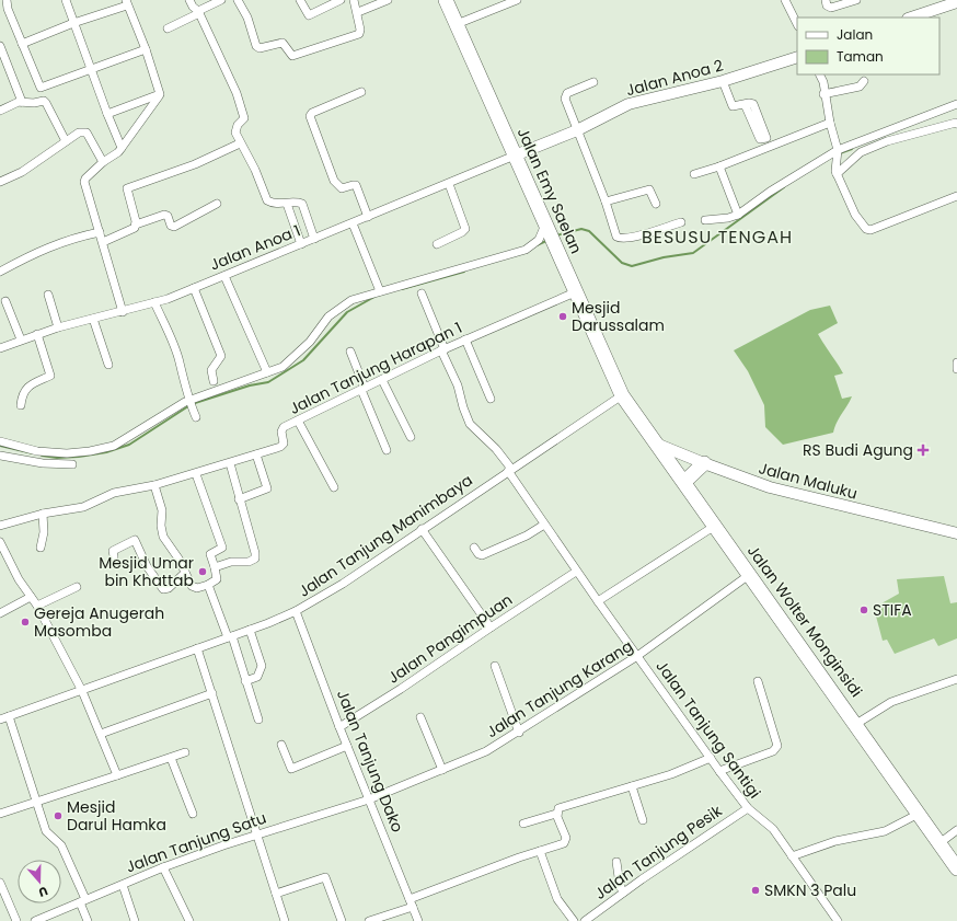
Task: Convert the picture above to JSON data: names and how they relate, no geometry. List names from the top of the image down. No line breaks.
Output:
{"streets":{"highway":["Jalan Emy Saelan","Jalan Wolter Monginsidi"],"street":["Jalan Anoa 2","Jalan Anoa 1","Jalan Tanjung Harapan 1","Jalan Maluku","Jalan Tanjung Manimbaya","Jalan Pangimpuan","Jalan Tanjung Karang","Jalan Tanjung Santigi","Jalan Tanjung Dako","Jalan Tanjung Satu","Jalan Tanjung Pesik"]},"crossings":[["Jalan Anoa 2","Jalan Emy Saelan"],["Jalan Anoa 2","Jalan Anoa 1"],["Jalan Emy Saelan","Jalan Anoa 1"],["Jalan Emy Saelan","Jalan Tanjung Harapan 1"],["Jalan Emy Saelan","Jalan Tanjung Manimbaya"],["Jalan Emy Saelan","Jalan Wolter Monginsidi"],["Jalan Maluku","Jalan Wolter Monginsidi"],["Jalan Tanjung Manimbaya","Jalan Wolter Monginsidi"],["Jalan Tanjung Manimbaya","Jalan Tanjung Dako"],["Jalan Wolter Monginsidi","Jalan Tanjung Karang"],["Jalan Pangimpuan","Jalan Tanjung Dako"],["Jalan Tanjung Karang","Jalan Tanjung Santigi"],["Jalan Tanjung Karang","Jalan Tanjung Dako"],["Jalan Tanjung Karang","Jalan Tanjung Satu"],["Jalan Tanjung Santigi","Jalan Tanjung Pesik"],["Jalan Tanjung Dako","Jalan Tanjung Satu"]],"districts":["BESUSU TENGAH"],"places":{"other":["Mesjid Darussalam","Mesjid Umar bin Khattab","STIFA","Gereja Anugerah Masomba","Mesjid Darul Hamka","SMKN 3 Palu"],"health":["RS Budi Agung"]},"legend":["Jalan","Taman"],"north":"bottom"}
